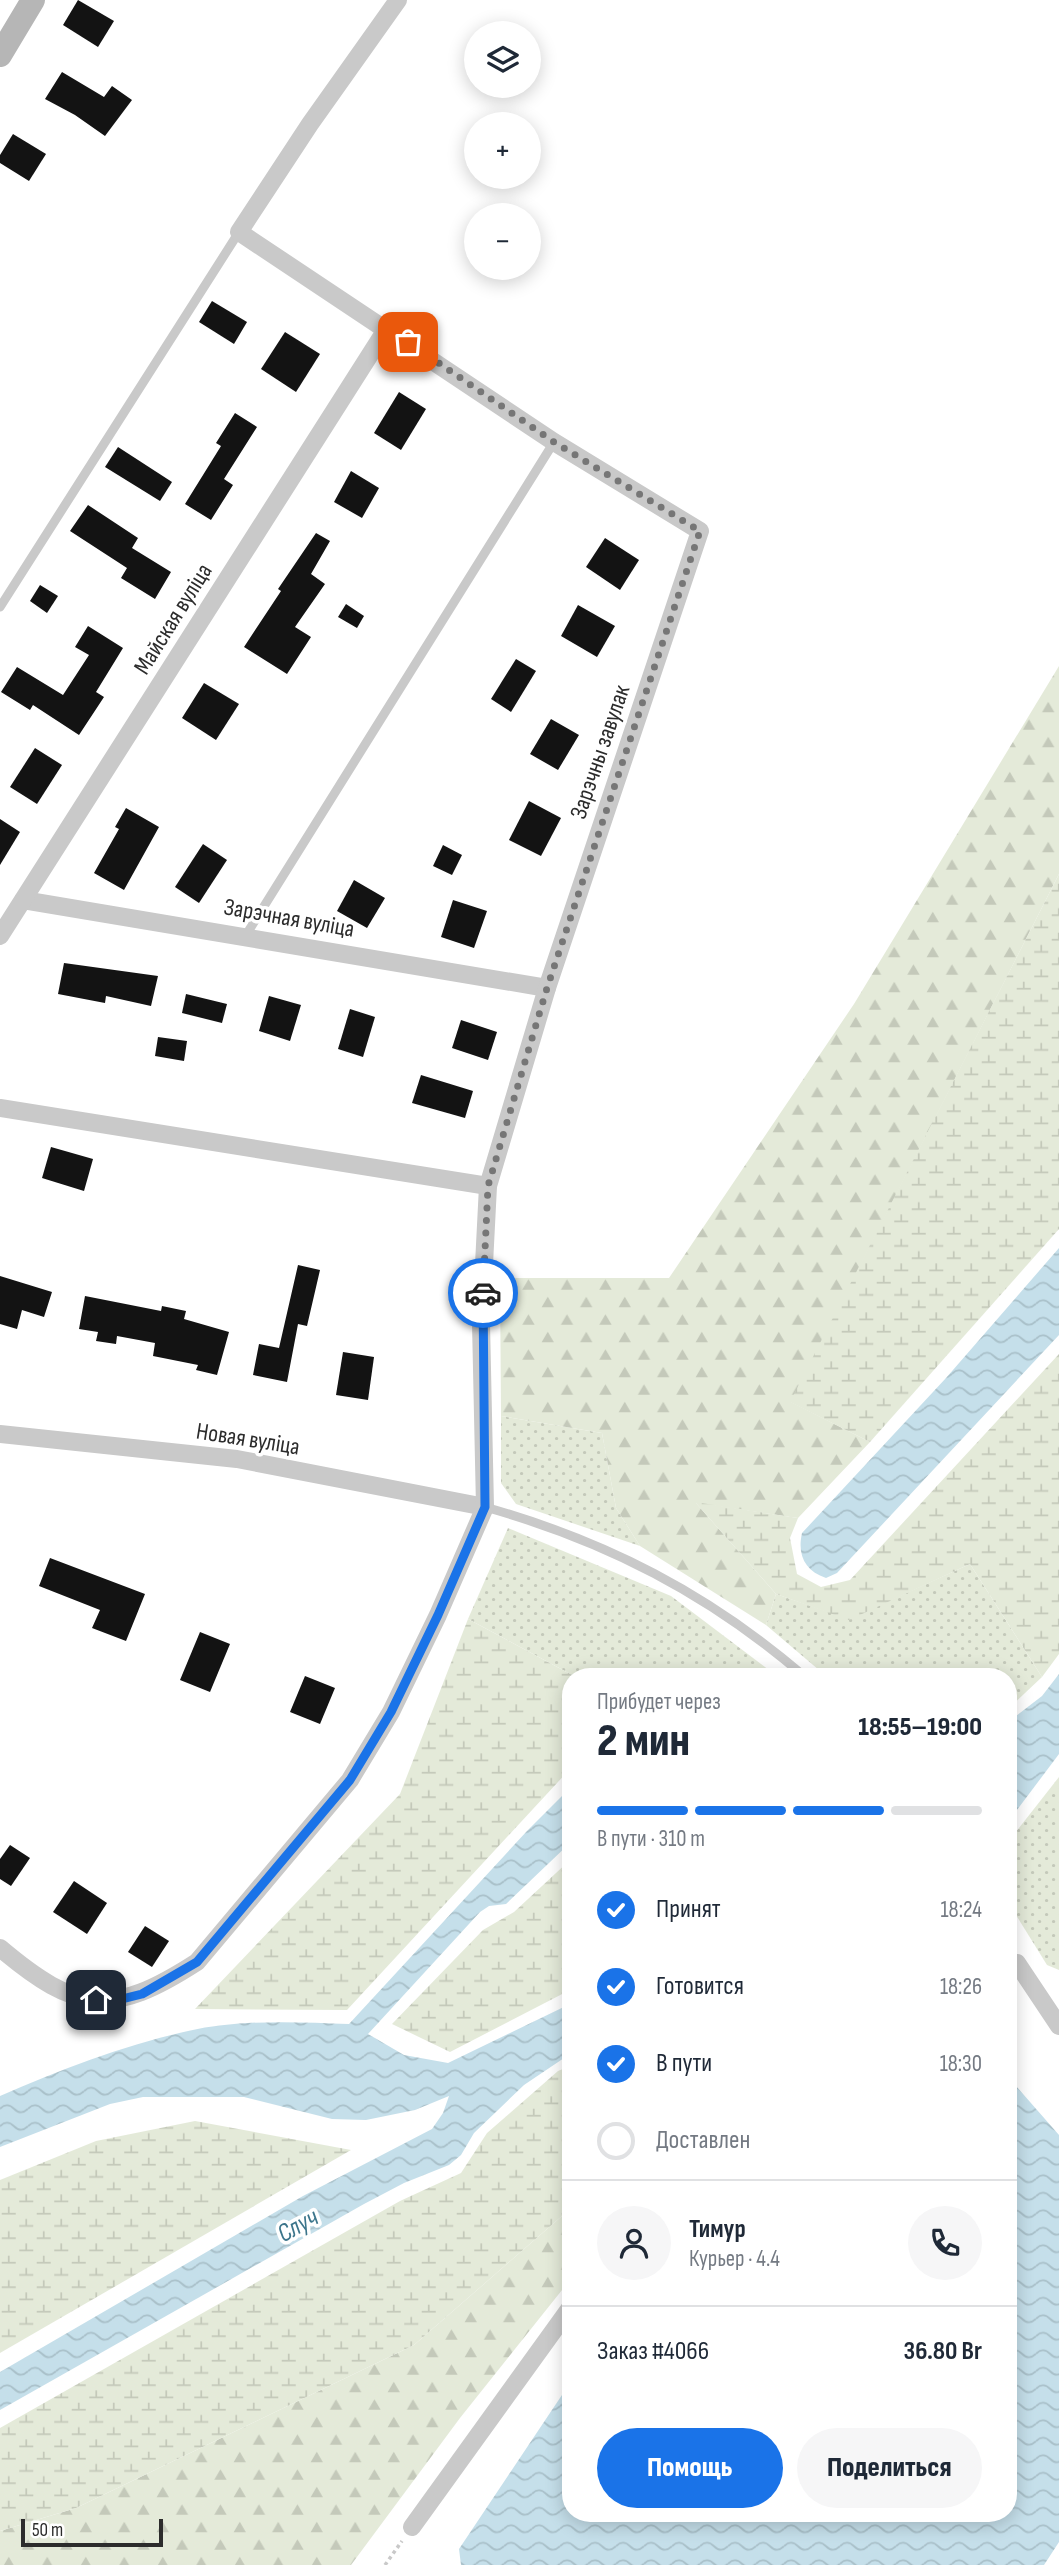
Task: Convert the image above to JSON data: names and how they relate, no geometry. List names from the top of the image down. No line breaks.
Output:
{"streets":{"street":["Майская вуліца","Зарэчны завулак","Зарэчная вуліца","Новая вуліца"]},"crossings":[["Майская вуліца","Зарэчная вуліца"],["Зарэчны завулак","Зарэчная вуліца"],["Зарэчны завулак","Новая вуліца"]],"water":["Случ"],"scale_bar":"50 m","page":{"map_buttons":["+","−"],"heading":["2 мин","Прибудет через","18:55–19:00"],"panel":["Тимур","Курьер · 4.4","Заказ #4066","36.80 Br"],"bar":"В пути · 310 m","list":[["Принят","18:24"],["Готовится","18:26"],["В пути","18:30"],"Доставлен"],"buttons":["Помощь","Поделиться"],"scale":"50 m"}}
